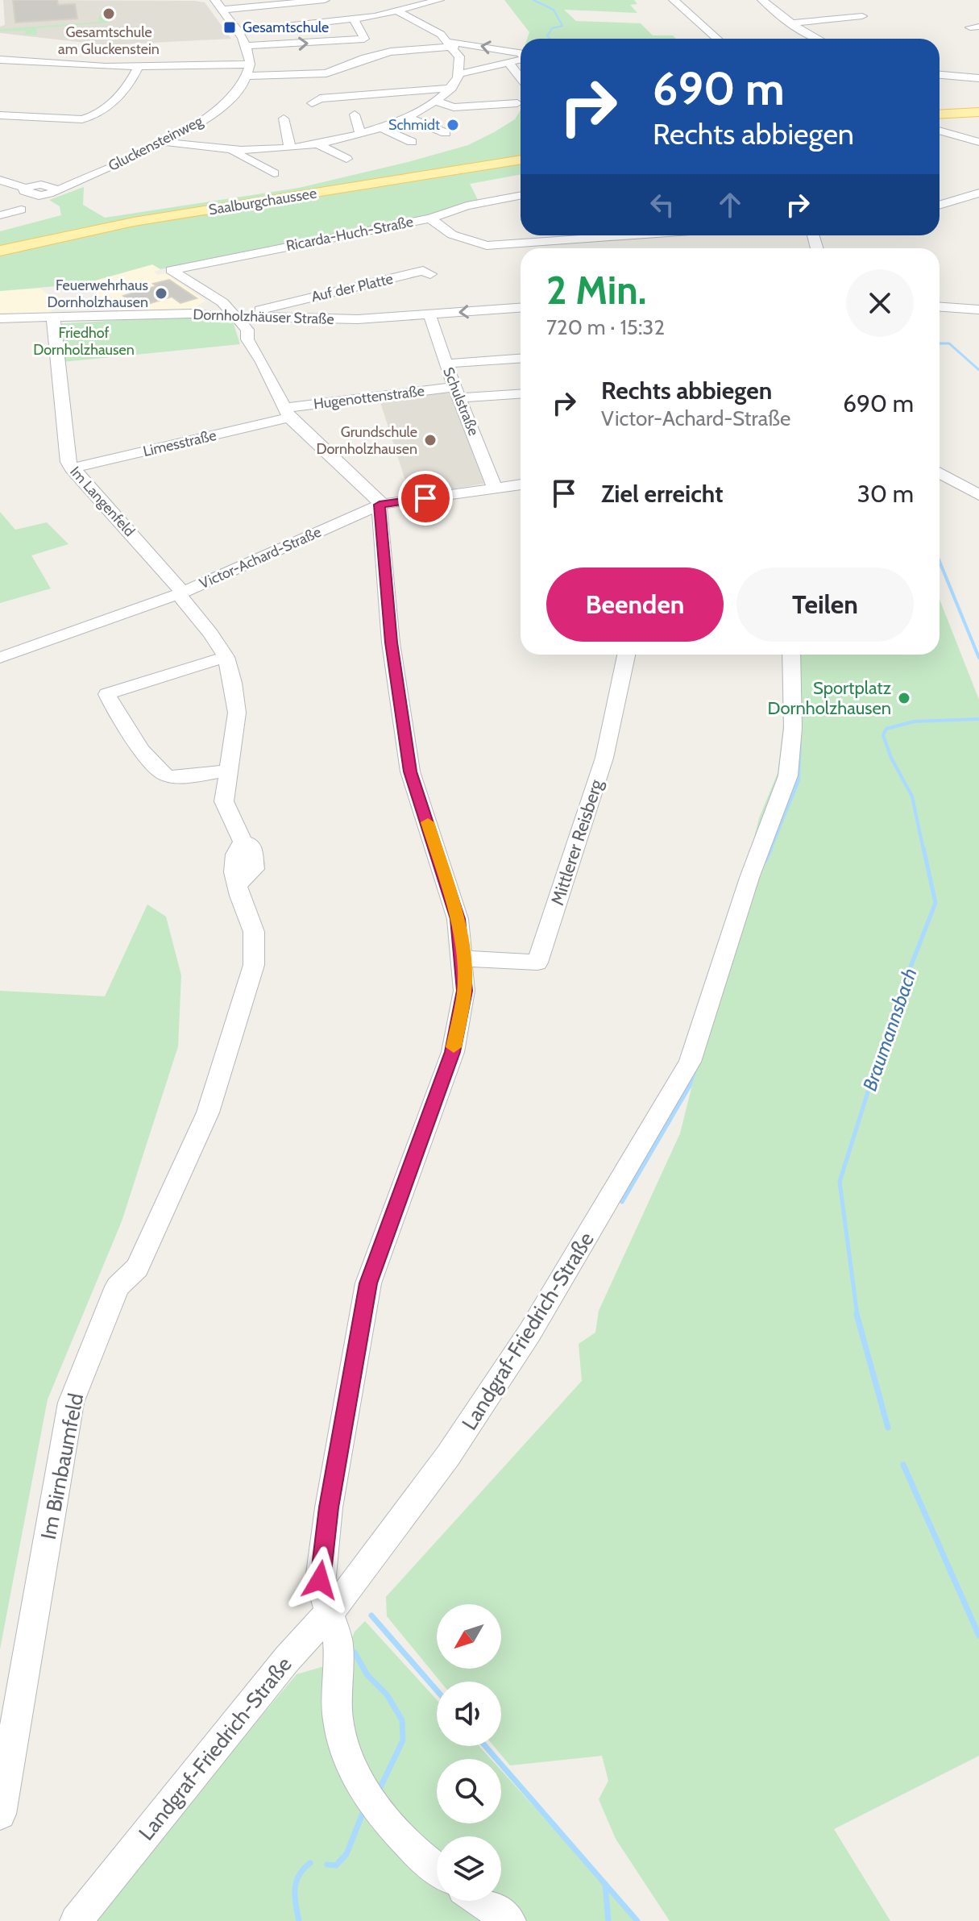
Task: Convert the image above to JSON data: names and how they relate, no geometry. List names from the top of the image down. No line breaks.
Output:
{"streets":{"main road":["Saalburgchaussee"],"street":["Gluckensteinweg","Ricarda-Huch-Straße","Auf der Platte","Dornholzhäuser Straße","Hugenottenstraße","Schulstraße","Limesstraße","Im Langenfeld","Victor-Achard-Straße","Mittlerer Reisberg","Landgraf-Friedrich-Straße","Im Birnbaumfeld"]},"crossings":[["Auf der Platte","Dornholzhäuser Straße"],["Dornholzhäuser Straße","Schulstraße"],["Dornholzhäuser Straße","Im Langenfeld"],["Hugenottenstraße","Schulstraße"],["Hugenottenstraße","Limesstraße"],["Schulstraße","Victor-Achard-Straße"],["Limesstraße","Im Langenfeld"],["Im Langenfeld","Victor-Achard-Straße"],["Im Langenfeld","Im Birnbaumfeld"],["Victor-Achard-Straße","Im Birnbaumfeld"]],"water":["Braumannsbach"],"parks":["Friedhof Dornholzhausen"],"places":{"other":["Gesamtschule am Gluckenstein","Schmidt","Feuerwehrhaus Dornholzhausen","Grundschule Dornholzhausen","Sportplatz Dornholzhausen"],"transit":["Gesamtschule"]},"north":"bottom left","page":{"turn":["690 m","Rechts abbiegen"],"heading":["2 Min.","720 m · 15:32"],"list":[{"name":"Rechts abbiegen","note":"Victor-Achard-Straße","value":"690 m"},{"name":"Ziel erreicht","value":"30 m"}],"buttons":["Beenden","Teilen"]}}
